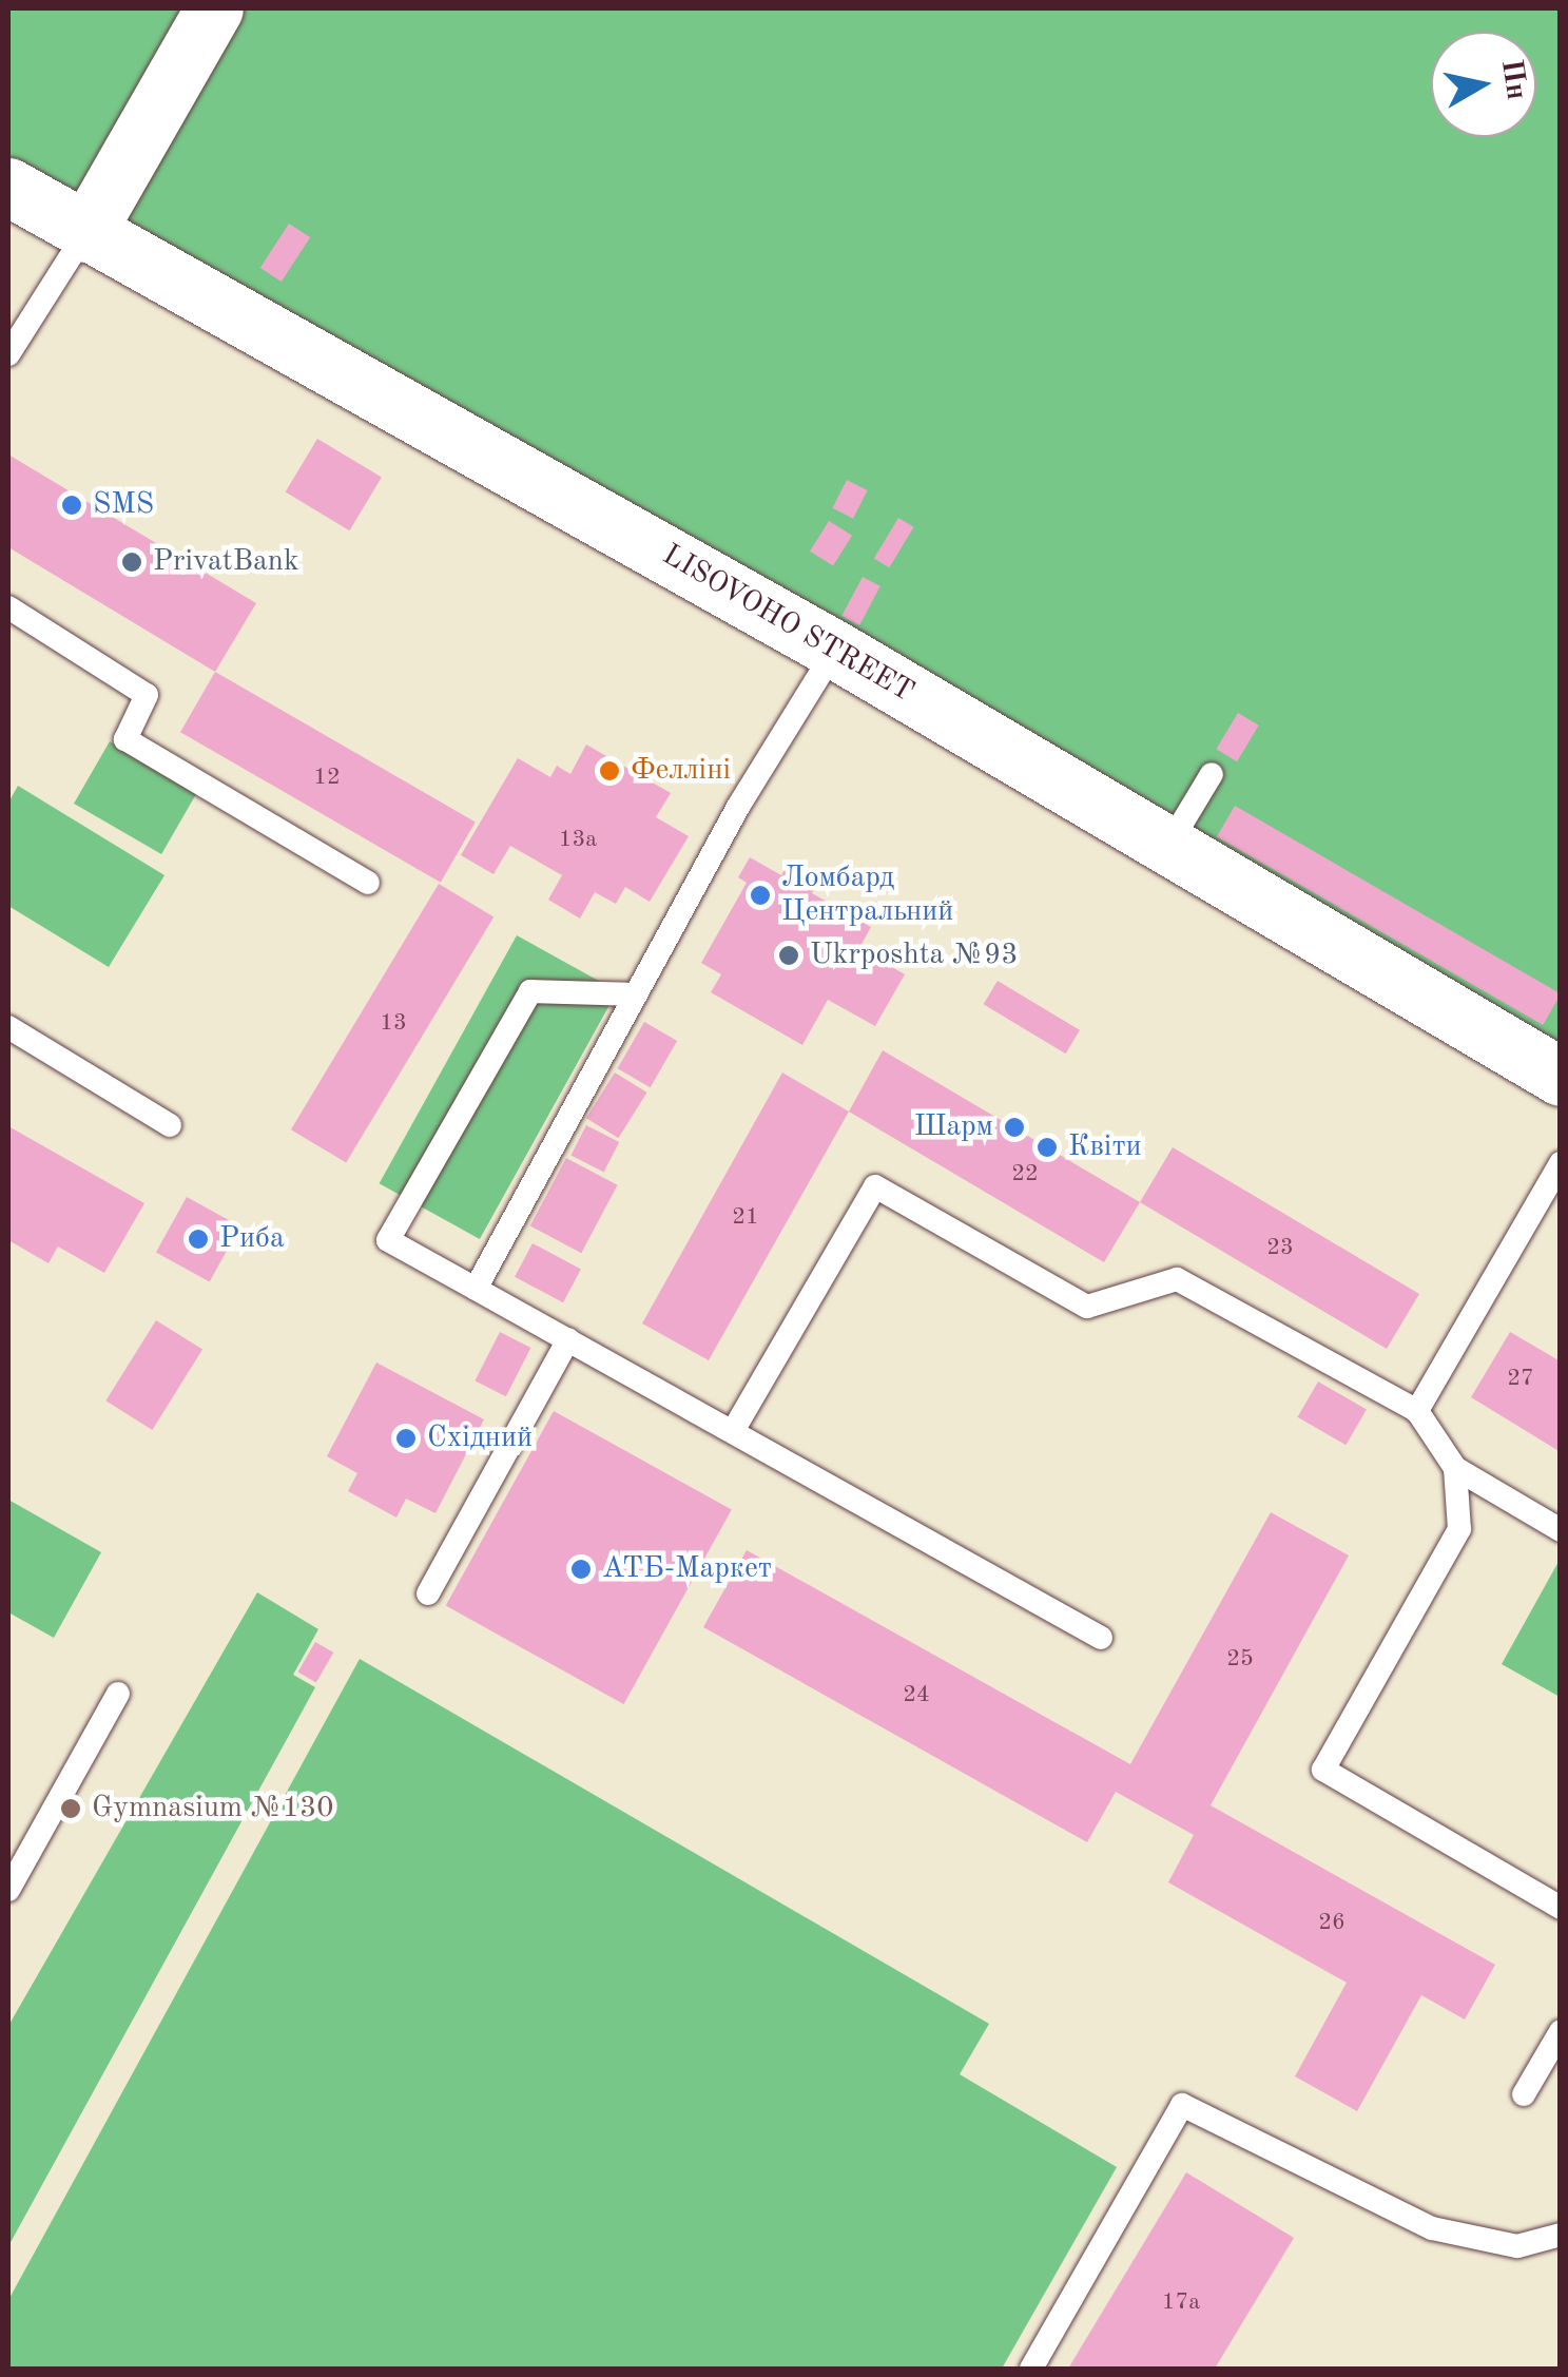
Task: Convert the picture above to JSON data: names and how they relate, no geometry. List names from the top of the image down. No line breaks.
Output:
{"streets":{"street":["LISOVOHO STREET"]},"places":["SMS","PrivatBank","Фелліні","Ломбард Центральний","Ukrposhta №93","Шарм","Квіти","Риба","Східний","АТБ-Маркет","Gymnasium №130"],"house_numbers":["12","13а","13","22","21","23","27","25","24","26","17а"],"north":"right"}
